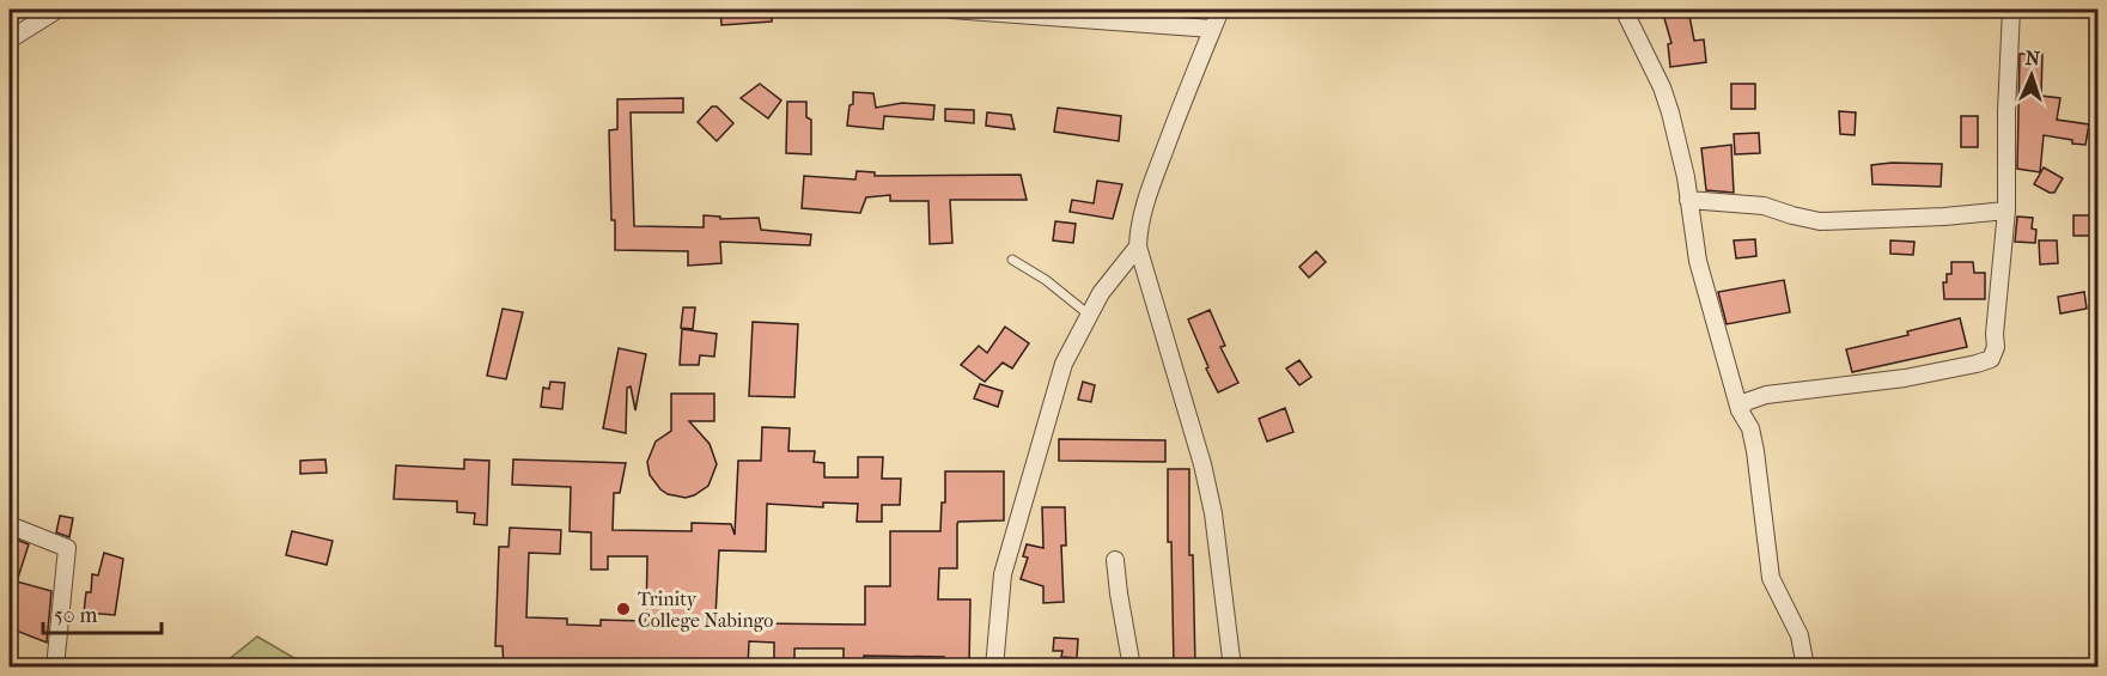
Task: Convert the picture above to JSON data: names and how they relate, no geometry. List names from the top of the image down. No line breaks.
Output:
{"places":["Trinity College Nabingo"],"scale_bar":"50 m","north":"top"}
